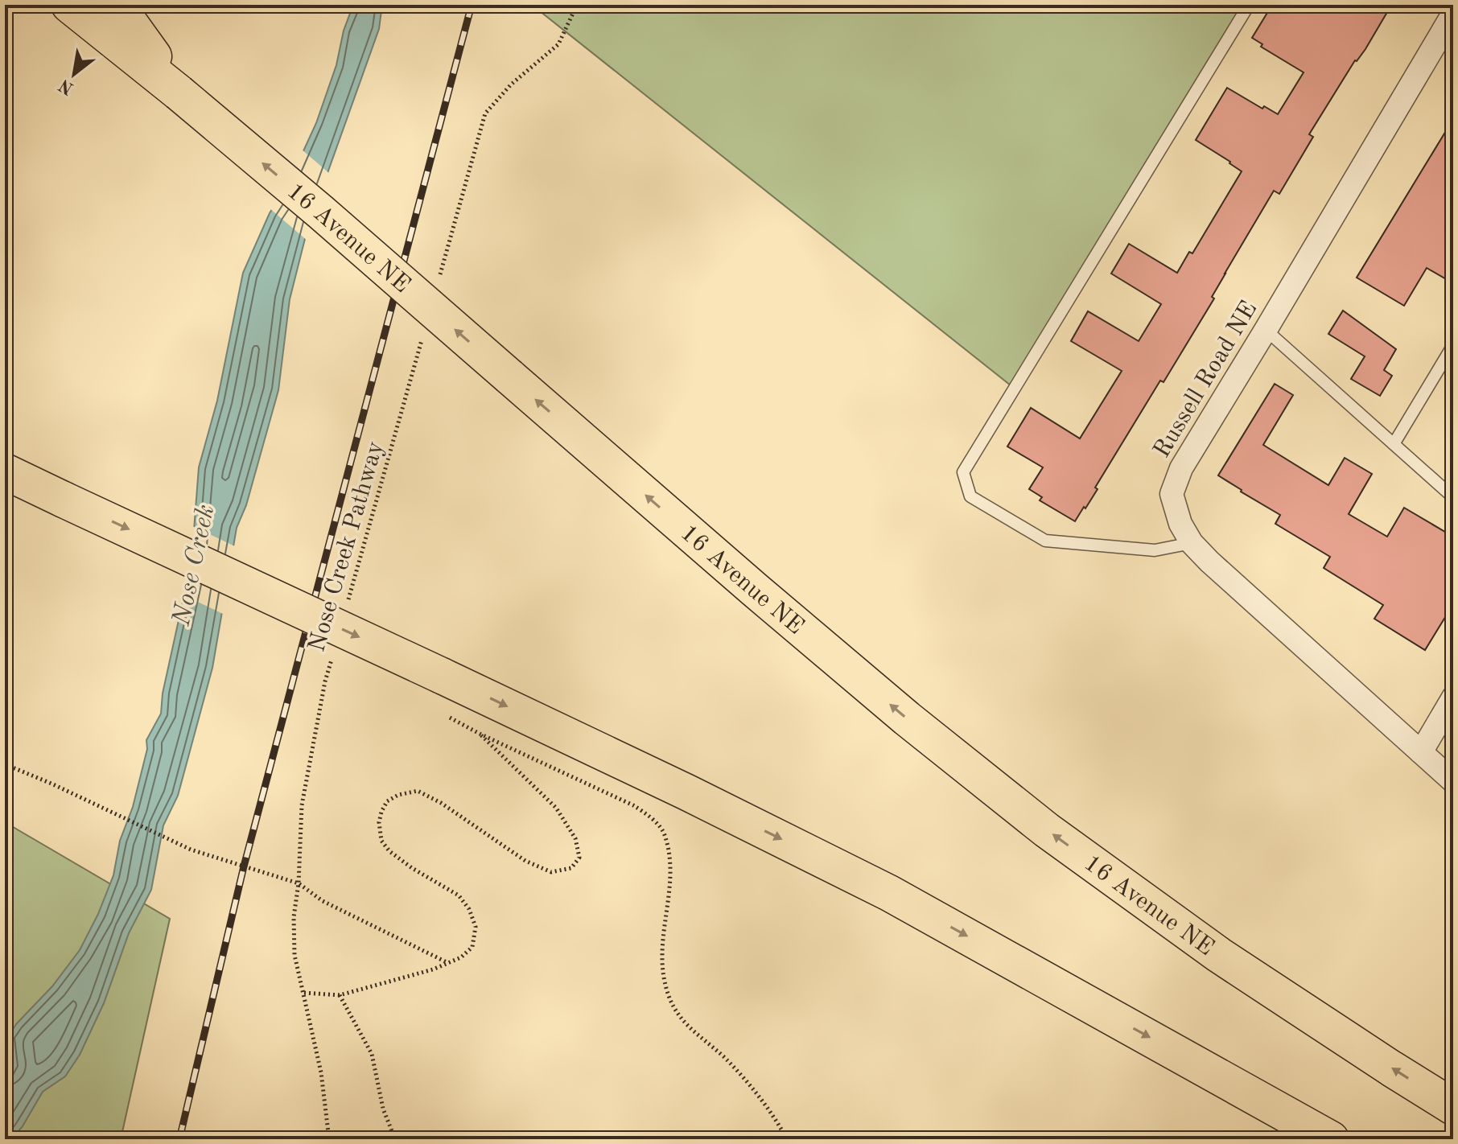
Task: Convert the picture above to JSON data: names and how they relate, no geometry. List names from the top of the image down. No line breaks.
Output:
{"streets":{"highway":["16 Avenue NE"],"street":["Russell Road NE"],"path":["Nose Creek Pathway"]},"water":["Nose Creek"],"north":"bottom left"}
